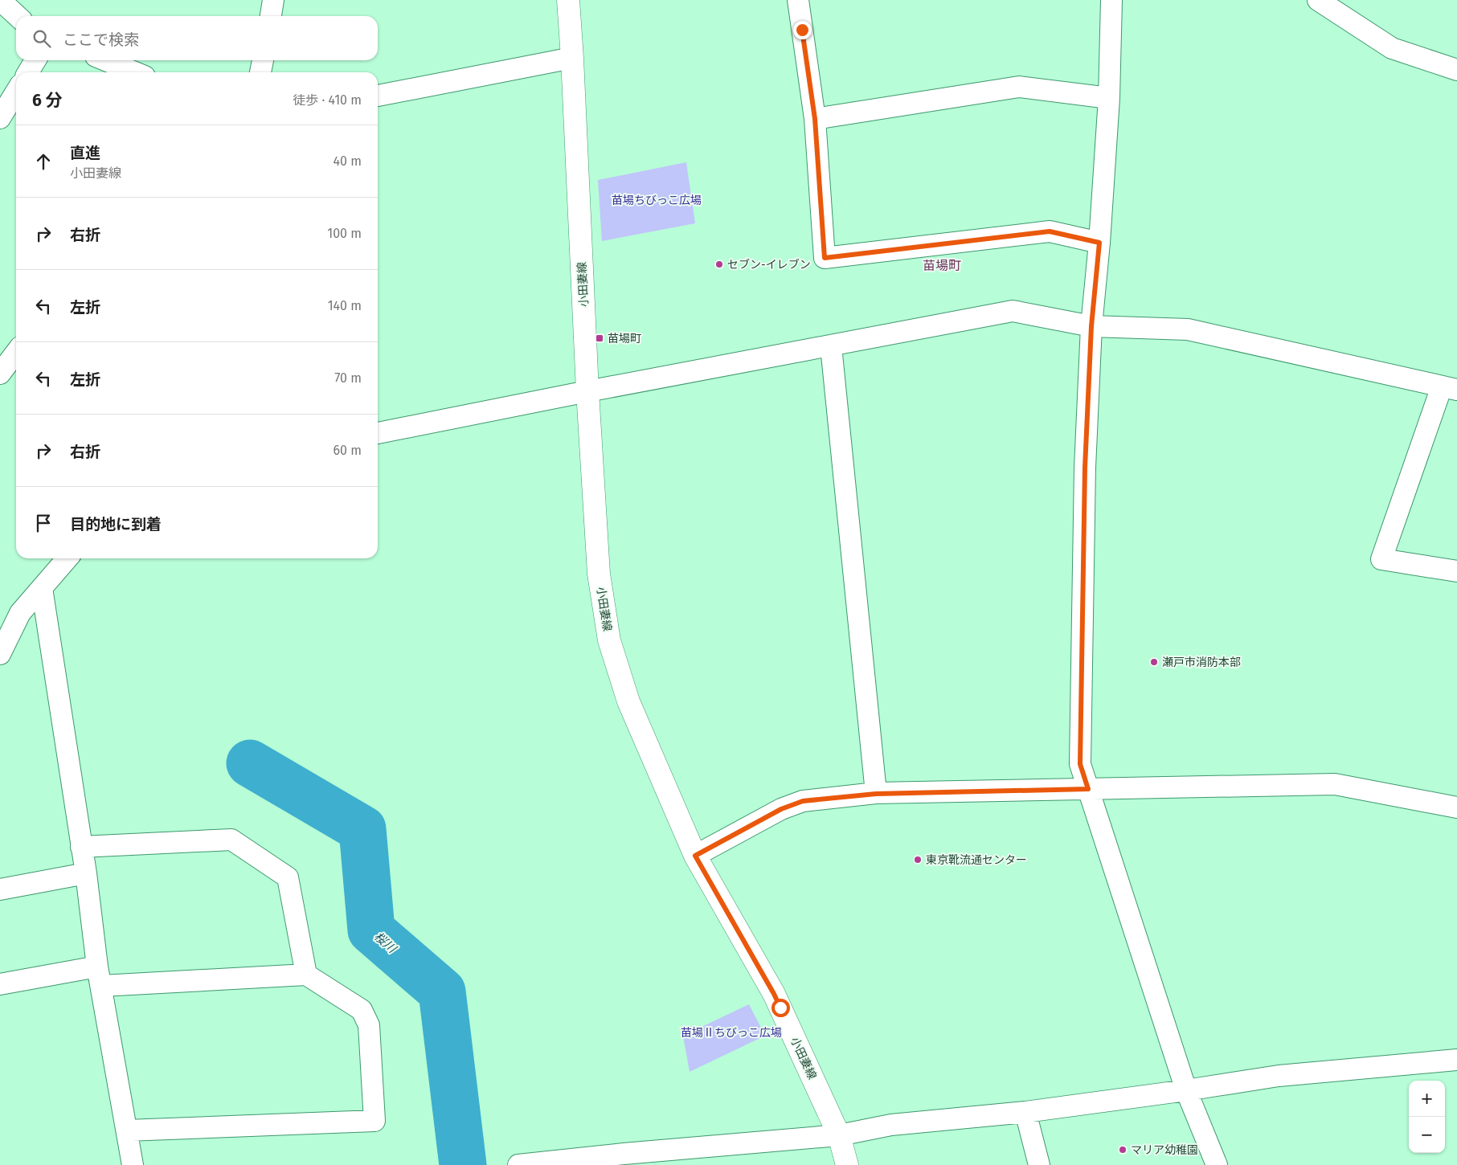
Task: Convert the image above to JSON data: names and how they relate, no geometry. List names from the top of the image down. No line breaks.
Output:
{"streets":{"street":["小田妻線"]},"districts":["苗場町"],"water":["桜川"],"parks":["苗場ちびっこ広場","苗場Ⅱちびっこ広場"],"places":{"other":["セブン-イレブン","瀬戸市消防本部","東京靴流通センター","マリア幼稚園"],"transit":["苗場町"]},"page":{"search":"ここで検索","heading":["6 分","徒歩 · 410 m"],"list":[["直進","小田妻線","40 m"],["右折","100 m"],["左折","140 m"],["左折","70 m"],["右折","60 m"],"目的地に到着"],"map_buttons":["+","−"]}}
